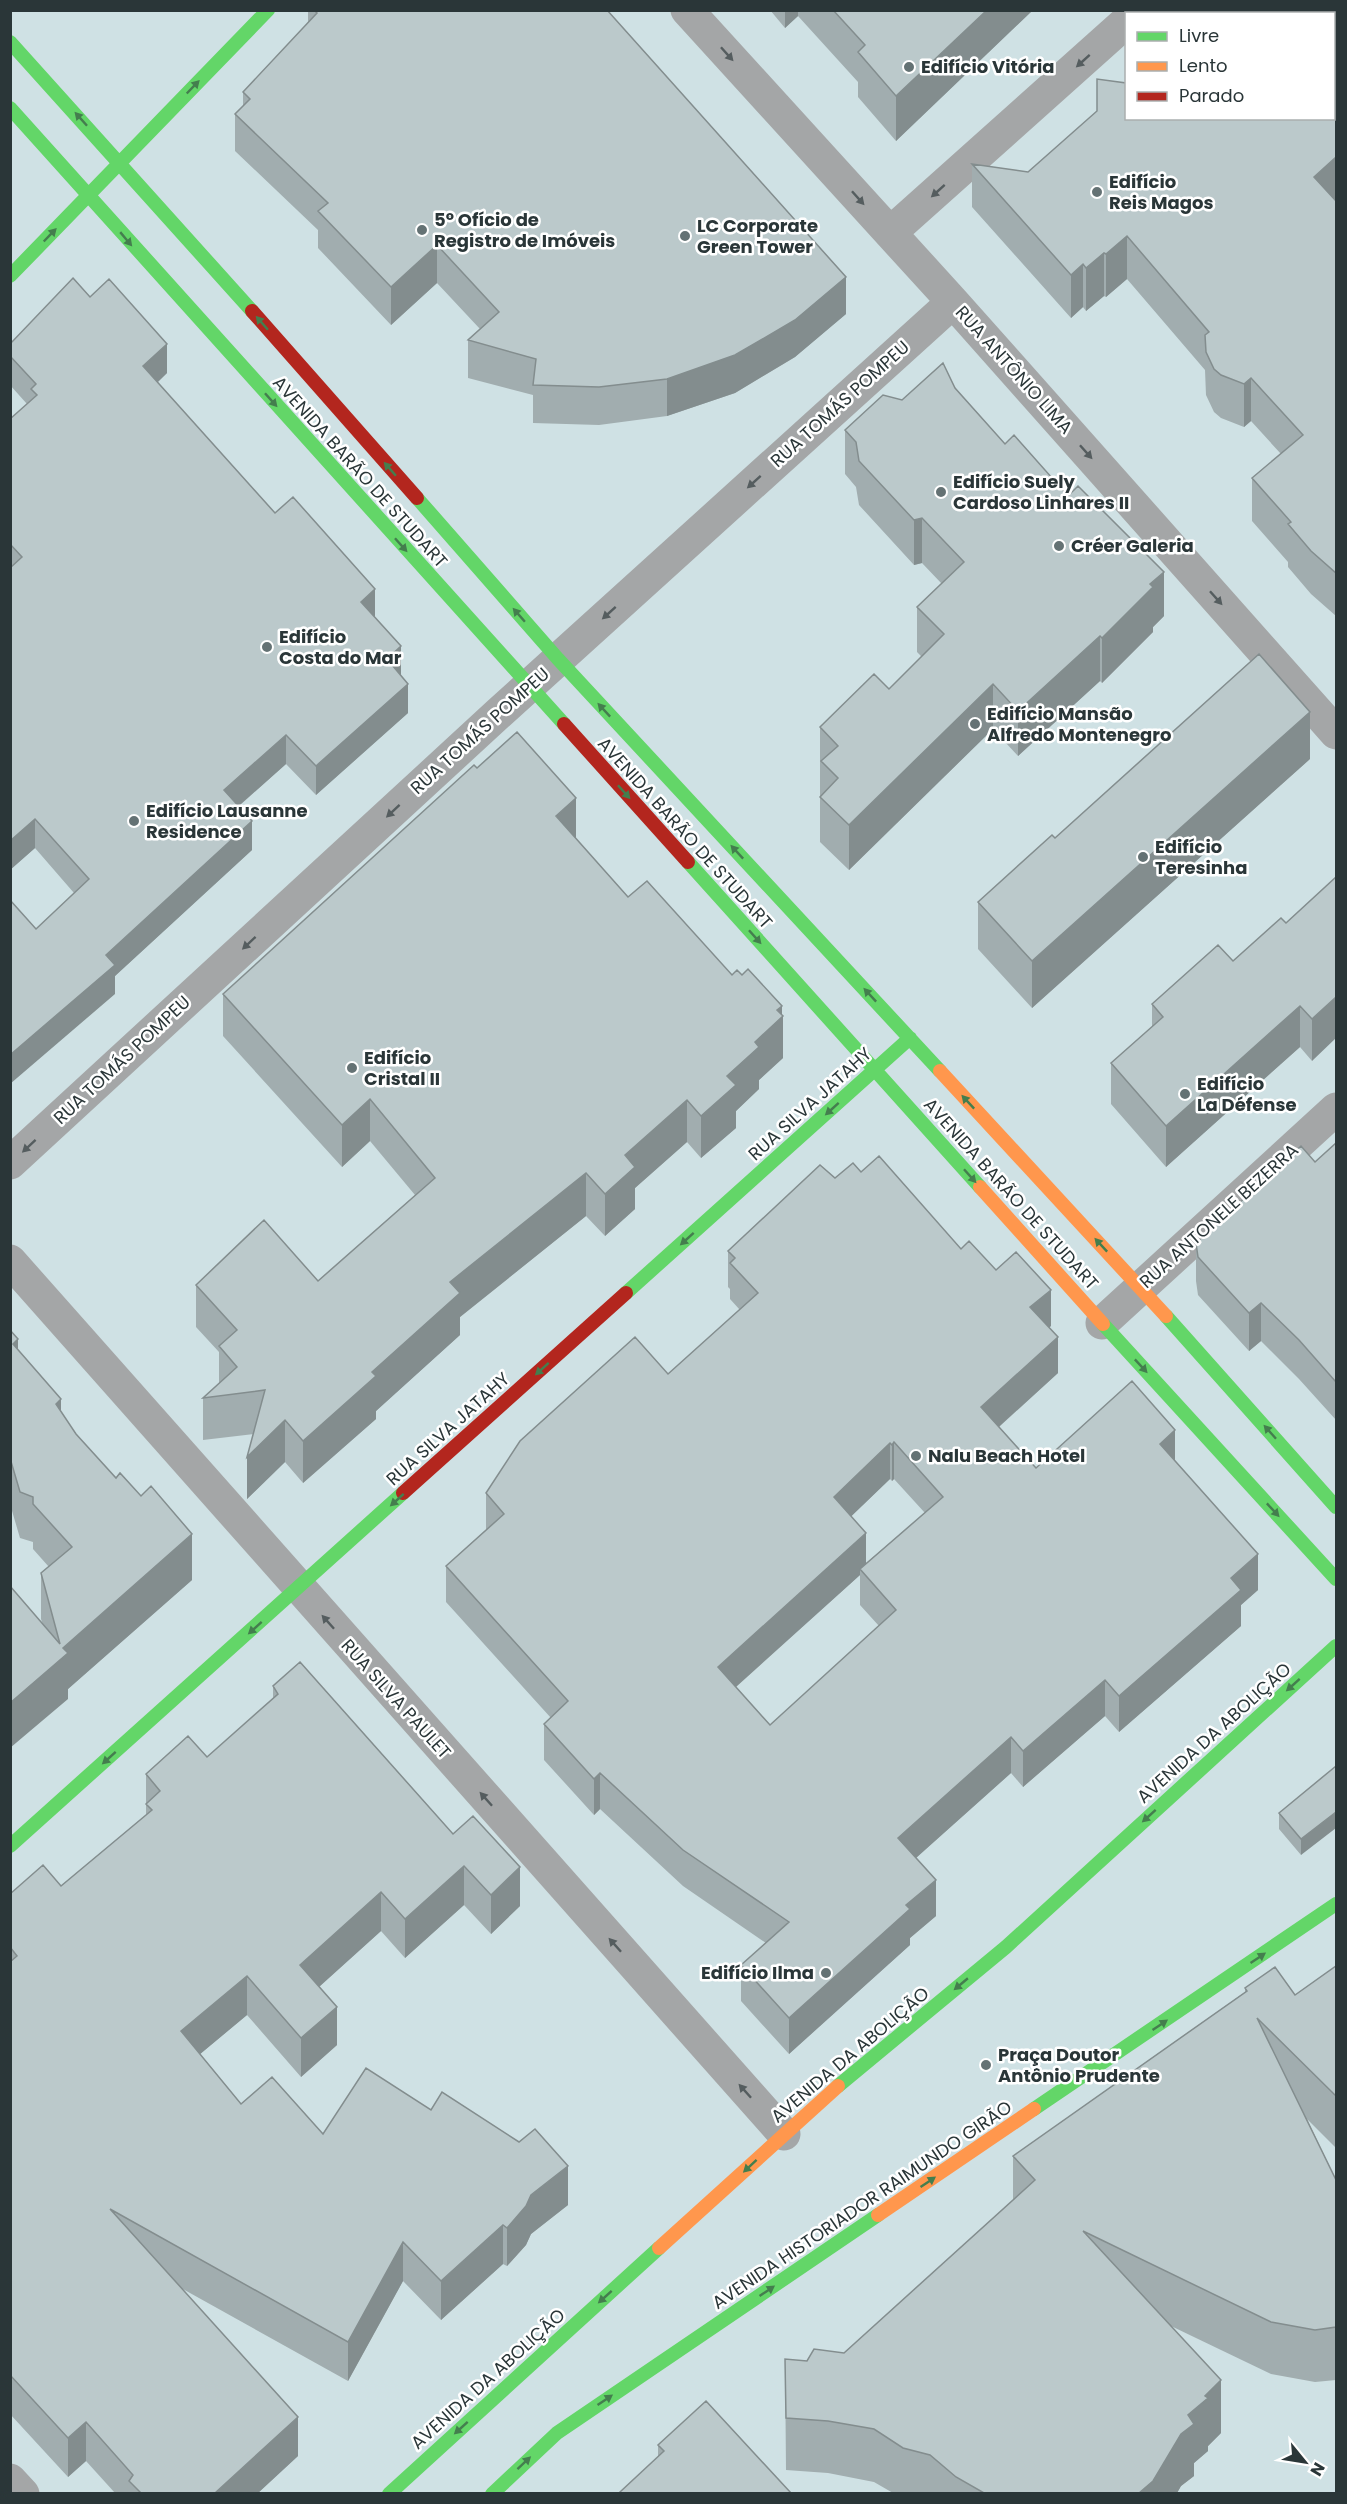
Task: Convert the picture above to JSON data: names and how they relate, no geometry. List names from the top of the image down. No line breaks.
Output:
{"streets":{"main road":["AVENIDA BARÃO DE STUDART","RUA SILVA JATAHY","AVENIDA DA ABOLIÇÃO","AVENIDA HISTORIADOR RAIMUNDO GIRÃO"],"street":["RUA ANTÔNIO LIMA","RUA TOMÁS POMPEU","RUA ANTONELE BEZERRA","RUA SILVA PAULET"]},"crossings":[["RUA ANTÔNIO LIMA","RUA TOMÁS POMPEU"],["RUA TOMÁS POMPEU","AVENIDA BARÃO DE STUDART"],["AVENIDA BARÃO DE STUDART","RUA SILVA JATAHY"],["AVENIDA BARÃO DE STUDART","RUA ANTONELE BEZERRA"],["RUA SILVA JATAHY","RUA SILVA PAULET"],["RUA SILVA PAULET","AVENIDA DA ABOLIÇÃO"]],"one_way":["RUA ANTÔNIO LIMA","RUA TOMÁS POMPEU","RUA SILVA JATAHY","RUA SILVA PAULET","AVENIDA DA ABOLIÇÃO","AVENIDA HISTORIADOR RAIMUNDO GIRÃO"],"places":["Edifício Vitória","Edifício Reis Magos","5º Ofício de Registro de Imóveis","LC Corporate Green Tower","Edifício Suely Cardoso Linhares II","Créer Galeria","Edifício Costa do Mar","Edifício Mansão Alfredo Montenegro","Edifício Lausanne Residence","Edifício Teresinha","Edifício Cristal II","Edifício La Défense","Nalu Beach Hotel","Edifício Ilma","Praça Doutor Antônio Prudente"],"legend":["Livre","Lento","Parado"],"north":"bottom right"}
